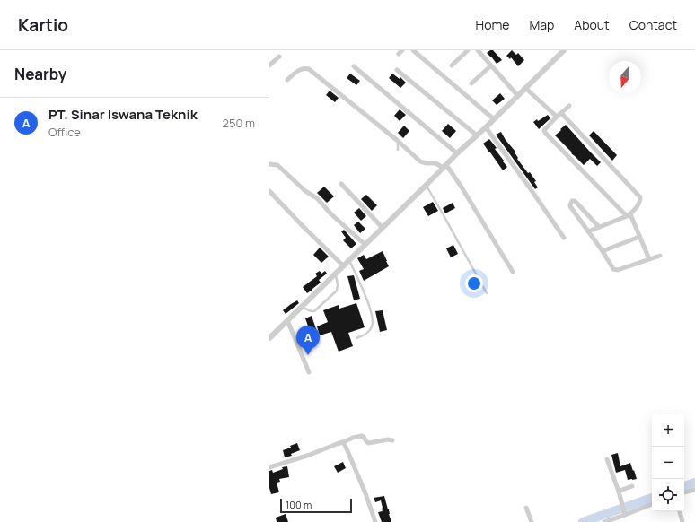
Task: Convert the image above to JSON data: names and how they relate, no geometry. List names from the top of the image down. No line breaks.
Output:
{"scale_bar":"100 m","north":"bottom","page":{"header":"Kartio","nav":["Home","Map","About","Contact"],"heading":"Nearby","list":[{"mark":"A","name":"PT. Sinar Iswana Teknik","note":"Office","value":"250 m"}],"pins":"A","map_buttons":["+","−"],"scale":"100 m"}}
